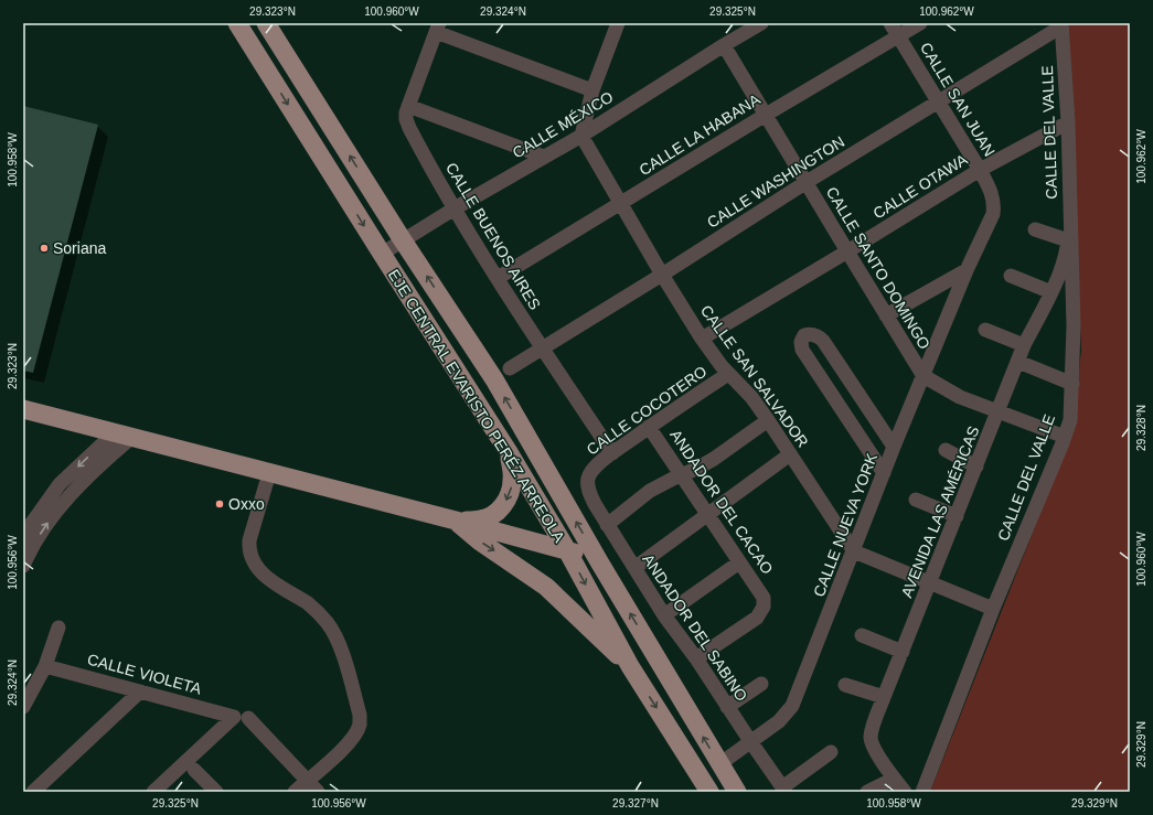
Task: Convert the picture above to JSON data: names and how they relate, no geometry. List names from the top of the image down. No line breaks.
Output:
{"streets":{"main road":["EJE CENTRAL EVARISTO PERÉZ ARREOLA"],"street":["CALLE SAN JUAN","CALLE MÉXICO","CALLE DEL VALLE","CALLE LA HABANA","CALLE WASHINGTON","CALLE OTAWA","CALLE BUENOS AIRES","CALLE SANTO DOMINGO","CALLE SAN SALVADOR","CALLE COCOTERO","ANDADOR DEL CACAO","AVENIDA LAS AMÉRICAS","CALLE NUEVA YORK","ANDADOR DEL SABINO","CALLE VIOLETA"]},"crossings":[["CALLE SAN JUAN","CALLE LA HABANA"],["CALLE SAN JUAN","CALLE WASHINGTON"],["CALLE SAN JUAN","CALLE OTAWA"],["CALLE SAN JUAN","CALLE NUEVA YORK"],["CALLE MÉXICO","CALLE BUENOS AIRES"],["CALLE MÉXICO","CALLE SANTO DOMINGO"],["CALLE MÉXICO","CALLE SAN SALVADOR"],["CALLE MÉXICO","EJE CENTRAL EVARISTO PERÉZ ARREOLA"],["CALLE DEL VALLE","CALLE WASHINGTON"],["CALLE DEL VALLE","CALLE OTAWA"],["CALLE DEL VALLE","CALLE SANTO DOMINGO"],["CALLE DEL VALLE","AVENIDA LAS AMÉRICAS"],["CALLE LA HABANA","CALLE BUENOS AIRES"],["CALLE LA HABANA","CALLE SANTO DOMINGO"],["CALLE LA HABANA","CALLE SAN SALVADOR"],["CALLE WASHINGTON","CALLE BUENOS AIRES"],["CALLE WASHINGTON","CALLE SANTO DOMINGO"],["CALLE WASHINGTON","CALLE SAN SALVADOR"],["CALLE OTAWA","CALLE SANTO DOMINGO"],["CALLE OTAWA","CALLE SAN SALVADOR"],["CALLE BUENOS AIRES","CALLE COCOTERO"],["CALLE SANTO DOMINGO","AVENIDA LAS AMÉRICAS"],["CALLE SANTO DOMINGO","CALLE NUEVA YORK"],["CALLE SAN SALVADOR","CALLE COCOTERO"],["CALLE SAN SALVADOR","CALLE NUEVA YORK"],["EJE CENTRAL EVARISTO PERÉZ ARREOLA","CALLE NUEVA YORK"],["CALLE COCOTERO","ANDADOR DEL CACAO"],["CALLE COCOTERO","ANDADOR DEL SABINO"],["ANDADOR DEL CACAO","ANDADOR DEL SABINO"],["CALLE NUEVA YORK","ANDADOR DEL SABINO"]],"places":["Soriana","Oxxo"],"coordinates":["29.323°N","100.960°W","29.324°N","29.325°N","100.962°W","100.958°W","29.328°N","100.956°W","29.329°N","29.327°N"]}
